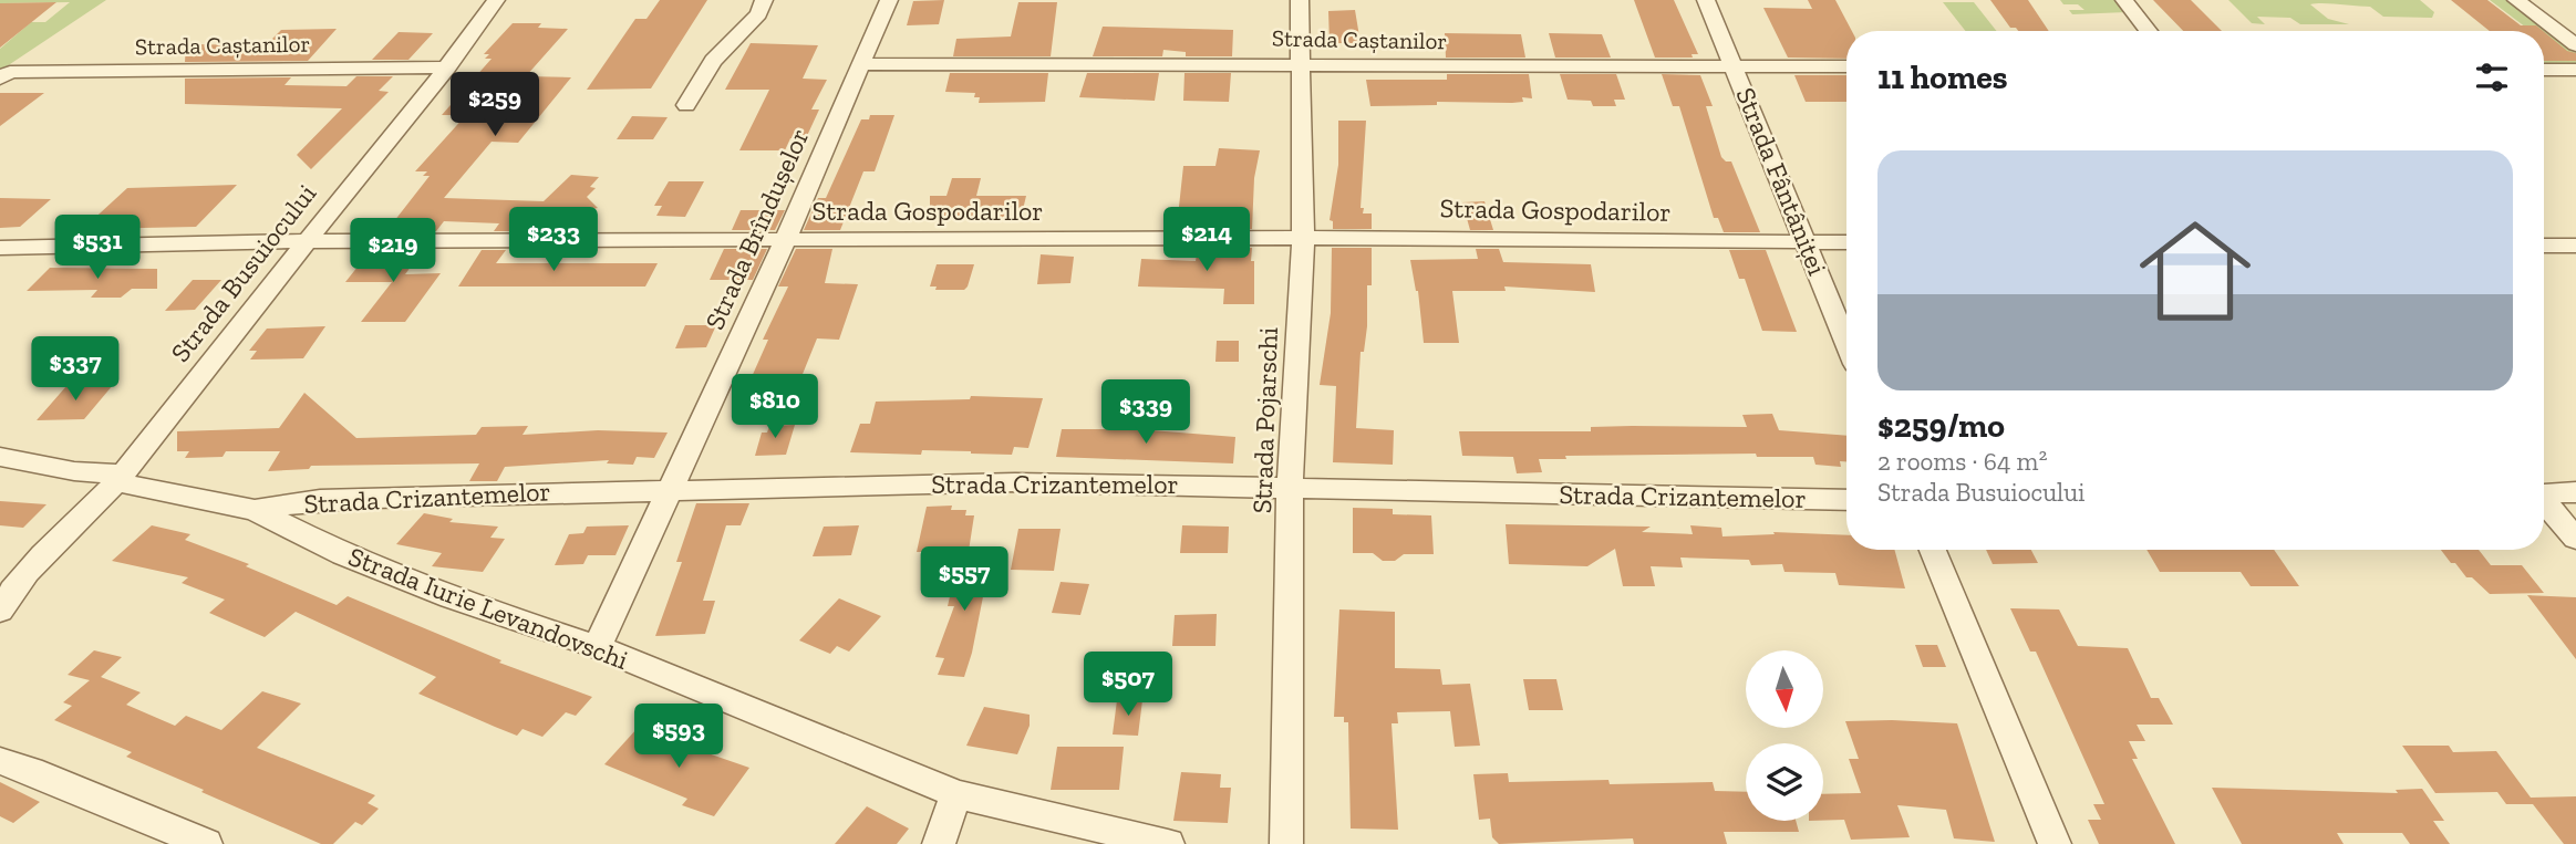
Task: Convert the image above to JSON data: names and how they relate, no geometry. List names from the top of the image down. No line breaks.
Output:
{"streets":{"street":["Strada Caștanilor","Strada Fântâniței","Strada Gospodarilor","Strada Brîndușelor","Strada Busuiocului","Strada Pojarschi","Strada Crizantemelor","Strada Iurie Levandovschi"]},"crossings":[["Strada Caștanilor","Strada Fântâniței"],["Strada Caștanilor","Strada Brîndușelor"],["Strada Caștanilor","Strada Busuiocului"],["Strada Caștanilor","Strada Pojarschi"],["Strada Fântâniței","Strada Gospodarilor"],["Strada Gospodarilor","Strada Brîndușelor"],["Strada Gospodarilor","Strada Busuiocului"],["Strada Gospodarilor","Strada Pojarschi"],["Strada Brîndușelor","Strada Crizantemelor"],["Strada Brîndușelor","Strada Iurie Levandovschi"],["Strada Busuiocului","Strada Iurie Levandovschi"],["Strada Pojarschi","Strada Crizantemelor"],["Strada Crizantemelor","Strada Iurie Levandovschi"]],"north":"bottom","page":{"heading":"11 homes","price":["$259","$233","$214","$531","$219","$337","$810","$339","$557","$507","$593"],"list":[{"name":"$259/mo","note":"2 rooms · 64 m² · Strada Busuiocului"}]}}
